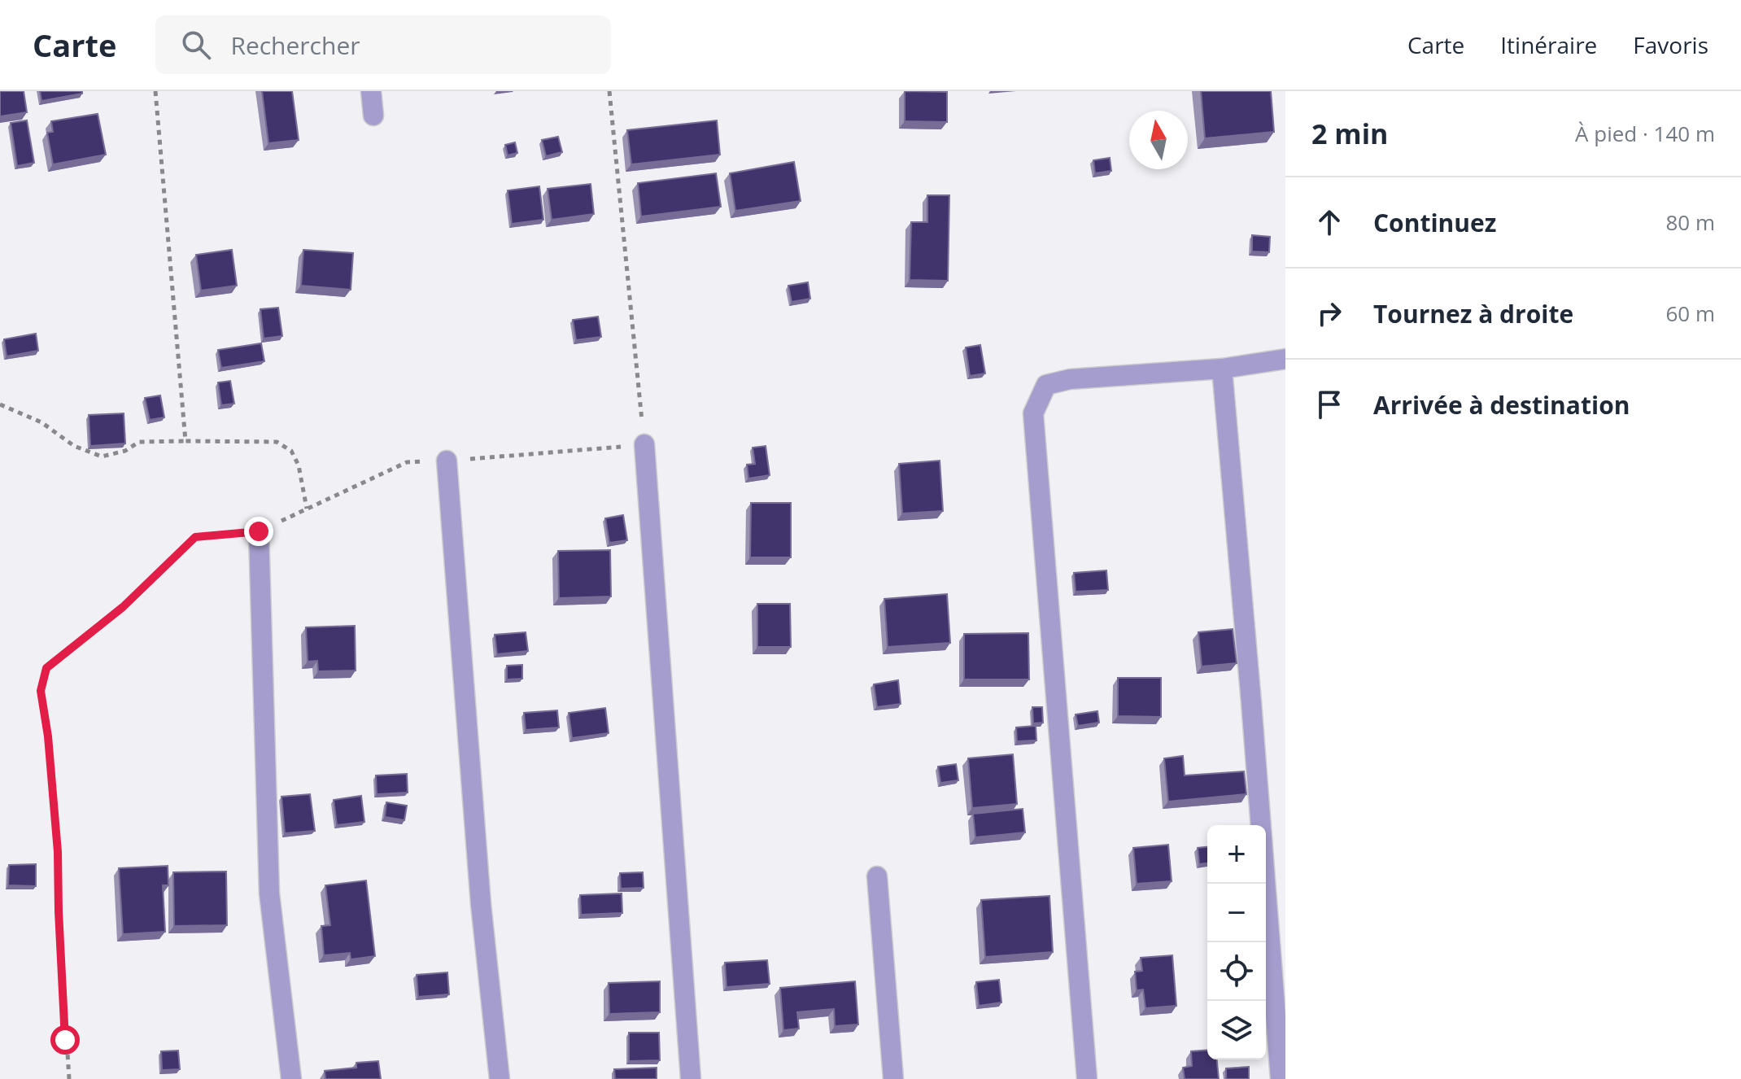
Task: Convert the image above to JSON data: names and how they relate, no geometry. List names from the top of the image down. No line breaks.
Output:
{"north":"top","page":{"header":"Carte","search":"Rechercher","nav":["Carte","Itinéraire","Favoris"],"heading":["2 min","À pied · 140 m"],"list":[["Continuez","80 m"],["Tournez à droite","60 m"],"Arrivée à destination"],"map_buttons":["+","−"]}}
